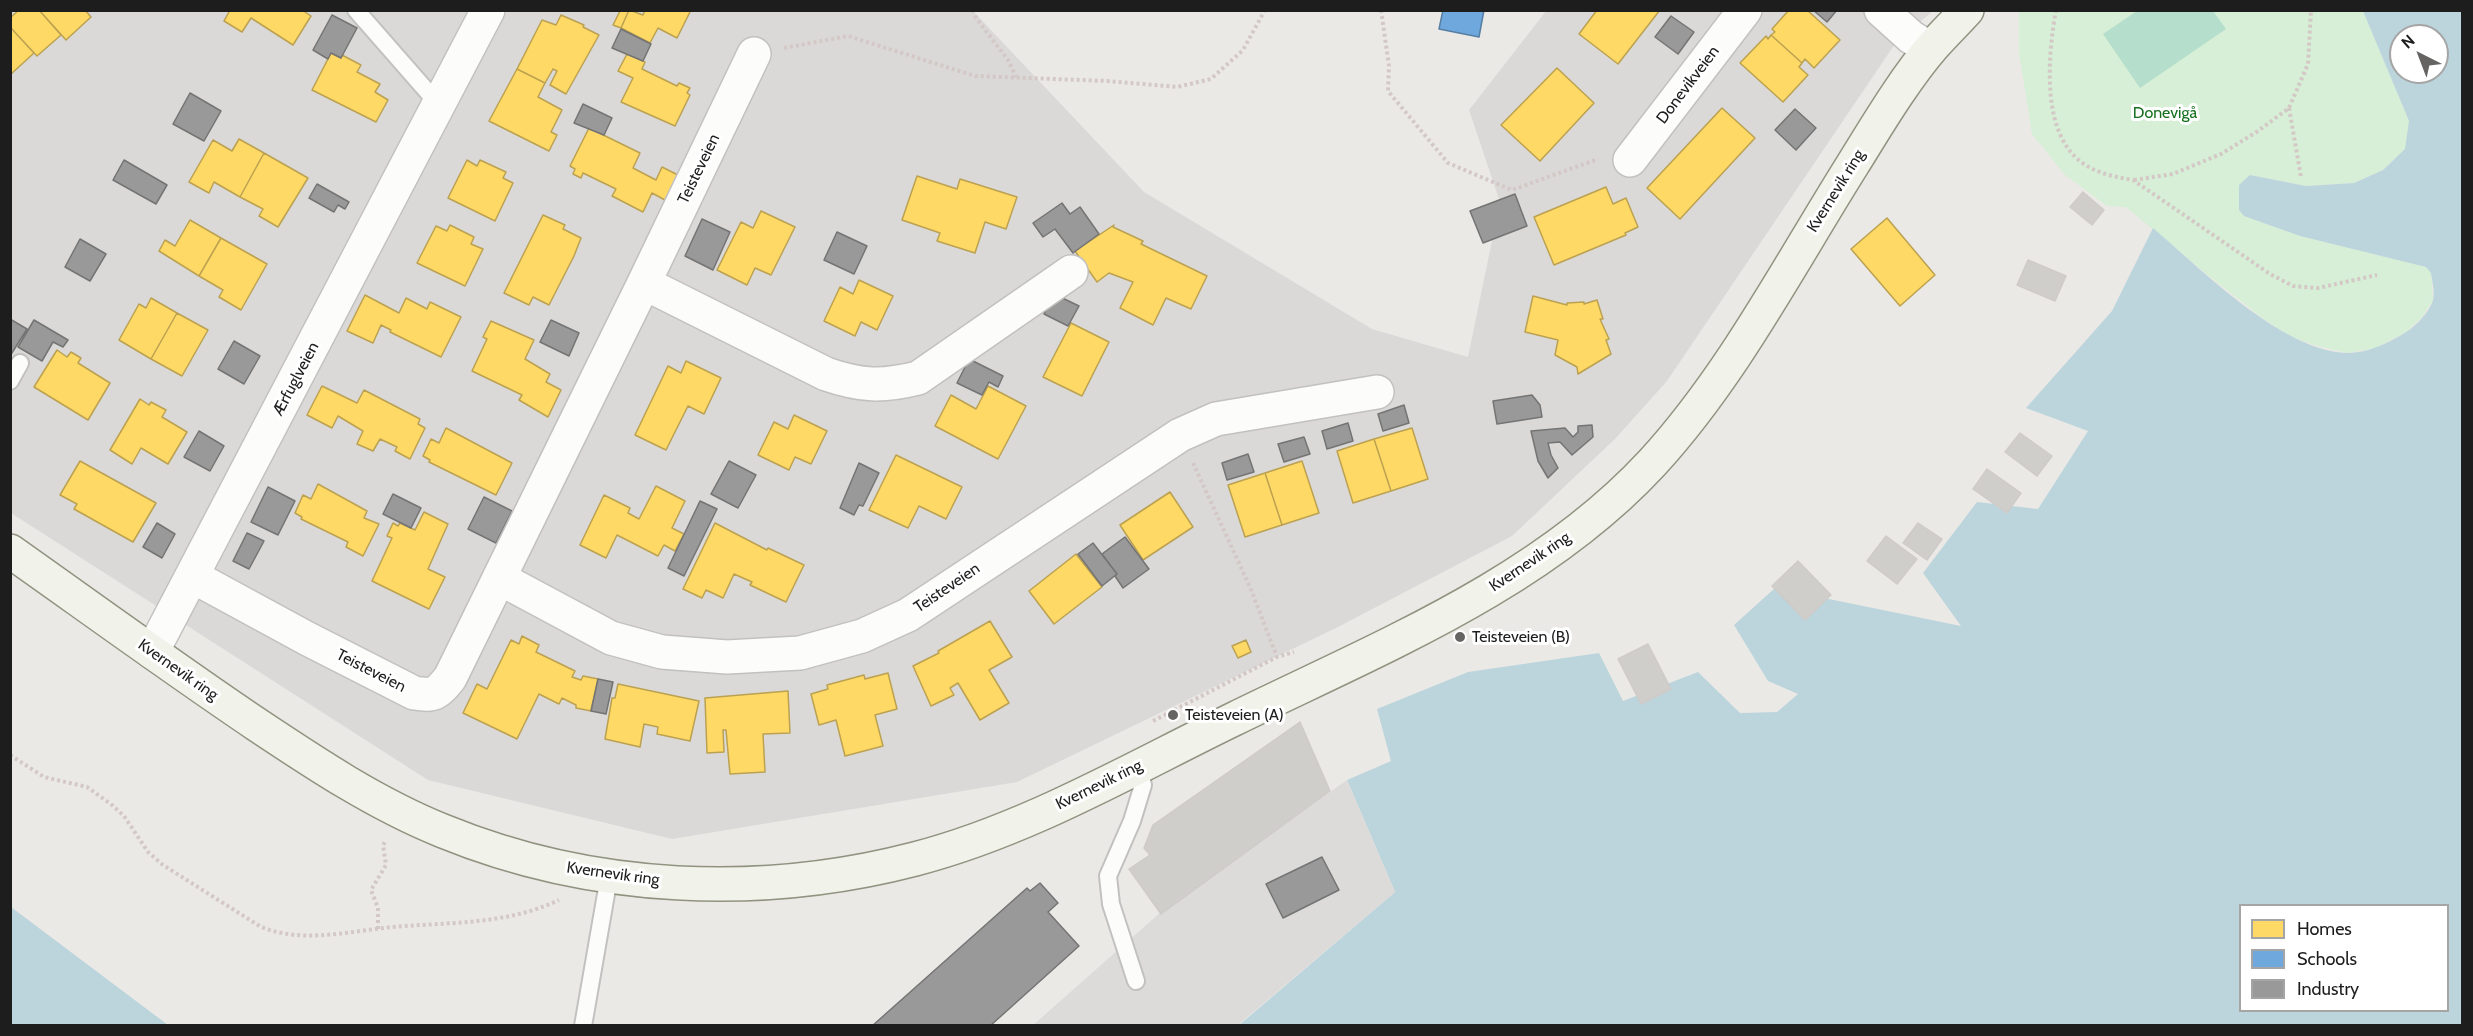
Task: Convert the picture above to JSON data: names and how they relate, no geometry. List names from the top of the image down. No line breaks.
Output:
{"streets":{"main road":["Kvernevik ring"],"street":["Donevikveien","Teisteveien","Ærfuglveien"]},"crossings":[["Teisteveien","Ærfuglveien"],["Kvernevik ring","Ærfuglveien"]],"parks":["Donevigå"],"places":["Teisteveien (B)","Teisteveien (A)"],"legend":["Homes","Schools","Industry"],"north":"top left"}
